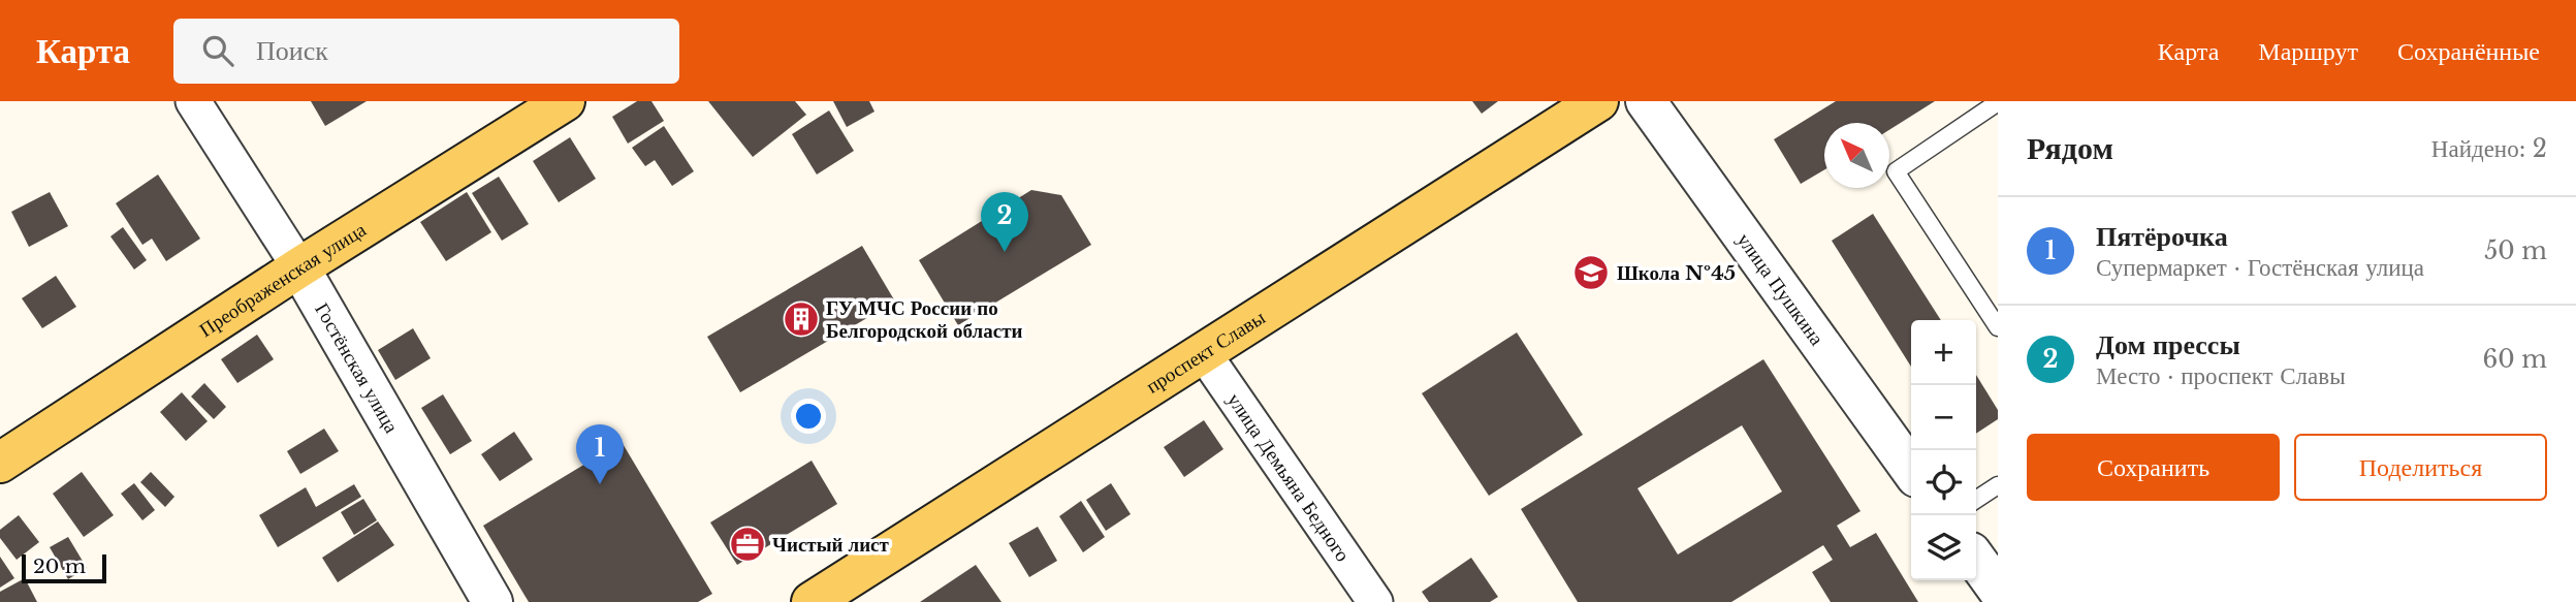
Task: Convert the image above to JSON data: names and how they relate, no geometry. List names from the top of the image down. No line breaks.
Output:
{"streets":{"main road":["Преображенская улица","проспект Славы"],"street":["улица Пушкина","Гостёнская улица","улица Демьяна Бедного"]},"crossings":[["Преображенская улица","Гостёнская улица"],["проспект Славы","улица Демьяна Бедного"]],"places":{"school or university":["Школа №45"],"building":["ГУ МЧС России по Белгородской области"],"office":["Чистый лист"]},"scale_bar":"20 m","north":"top left","page":{"header":"Карта","search":"Поиск","nav":["Карта","Маршрут","Сохранённые"],"heading":["Рядом","Найдено: 2"],"pins":["2","1"],"list":[{"mark":"1","name":"Пятёрочка","note":"Супермаркет · Гостёнская улица","value":"50 m"},{"mark":"2","name":"Дом прессы","note":"Место · проспект Славы","value":"60 m"}],"map_buttons":["+","−"],"buttons":["Сохранить","Поделиться"],"scale":"20 m"}}
